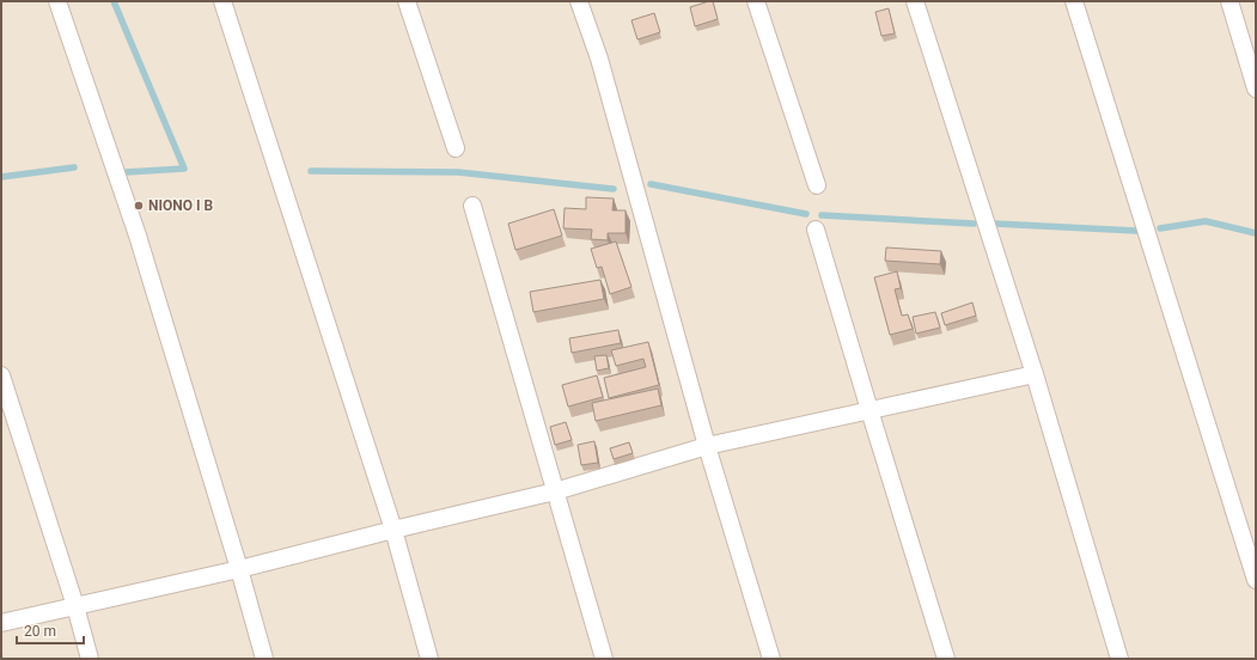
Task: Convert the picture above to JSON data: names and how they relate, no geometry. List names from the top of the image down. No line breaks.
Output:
{"places":["NIONO I B"],"scale_bar":"20 m"}
